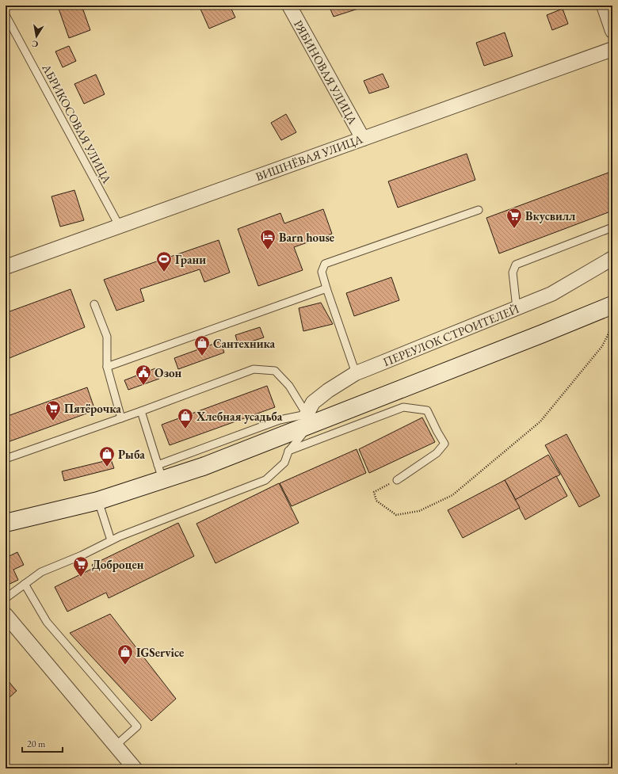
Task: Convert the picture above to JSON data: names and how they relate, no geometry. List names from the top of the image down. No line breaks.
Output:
{"streets":{"street":["РЯБИНОВАЯ УЛИЦА","ВИШНЁВАЯ УЛИЦА","ПЕРЕУЛОК СТРОИТЕЛЕЙ"],"lane":["АБРИКОСОВАЯ УЛИЦА"]},"crossings":[["РЯБИНОВАЯ УЛИЦА","ВИШНЁВАЯ УЛИЦА"],["АБРИКОСОВАЯ УЛИЦА","ВИШНЁВАЯ УЛИЦА"]],"places":{"supermarket":["Вкусвилл","Пятёрочка","Доброцен"],"hotel":["Barn house"],"sports":["Грани"],"shop":["Сантехника","Хлебная усадьба","Рыба","IGService"],"public building":["Озон"]},"scale_bar":"20 m","north":"bottom"}
